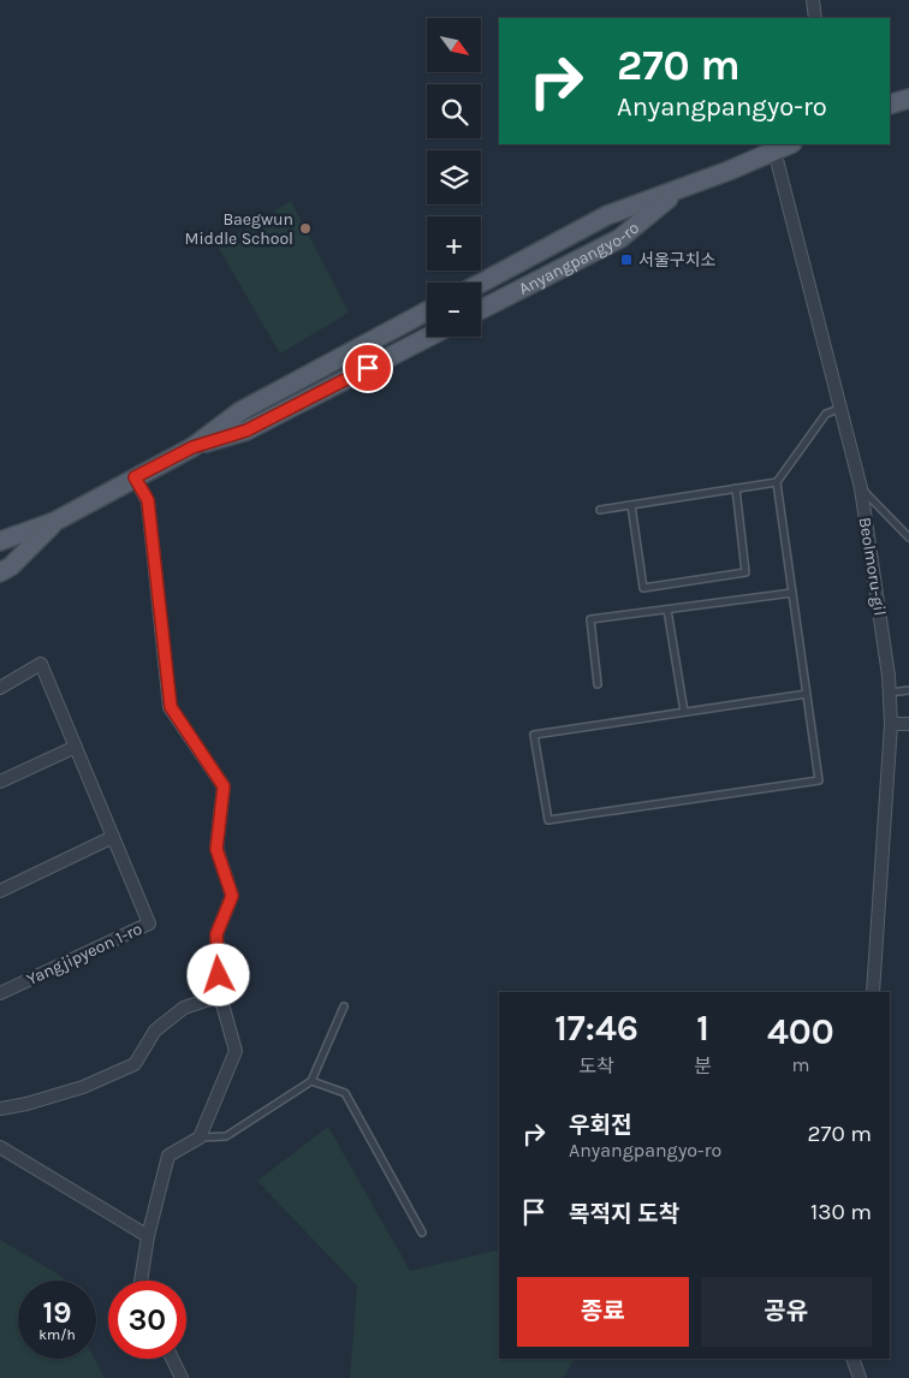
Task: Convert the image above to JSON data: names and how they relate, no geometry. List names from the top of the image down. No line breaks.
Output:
{"streets":{"main road":["Anyangpangyo-ro"],"street":["Beolmoru-gil","Yangjipyeon 1-ro"]},"crossings":[["Anyangpangyo-ro","Beolmoru-gil"]],"places":{"other":["Baegwun Middle School"],"transit":["서울구치소"]},"north":"bottom right","page":{"map_buttons":["+","−"],"turn":["270 m","Anyangpangyo-ro"],"eta":["17:46","도착","1","분","400","m"],"list":[{"name":"우회전","note":"Anyangpangyo-ro","value":"270 m"},{"name":"목적지 도착","value":"130 m"}],"buttons":["종료","공유"],"speed":"19 km/h","limit":"30"}}
